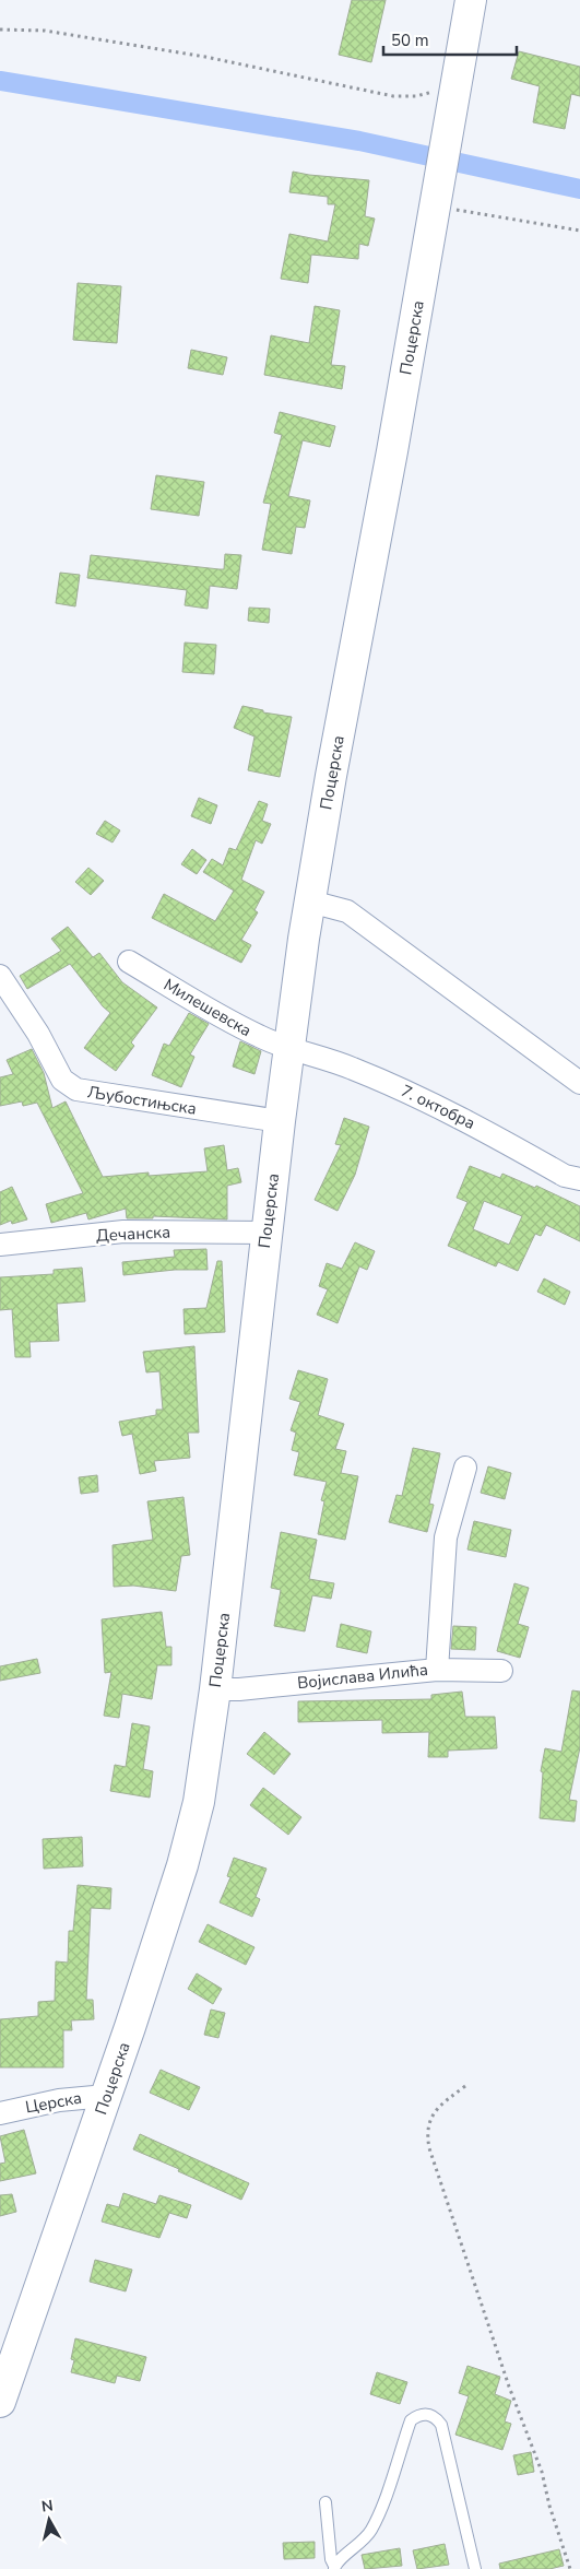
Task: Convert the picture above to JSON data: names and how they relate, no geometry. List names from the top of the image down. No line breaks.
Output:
{"streets":{"main road":["Поцерска"],"street":["Милешевска","Љубостињска","7. октобра","Дечанска","Војислава Илића","Церска"]},"crossings":[["Поцерска","Милешевска"],["Поцерска","Љубостињска"],["Поцерска","7. октобра"],["Поцерска","Дечанска"],["Поцерска","Војислава Илића"],["Поцерска","Церска"],["Милешевска","7. октобра"]],"scale_bar":"50 m","north":"top"}
